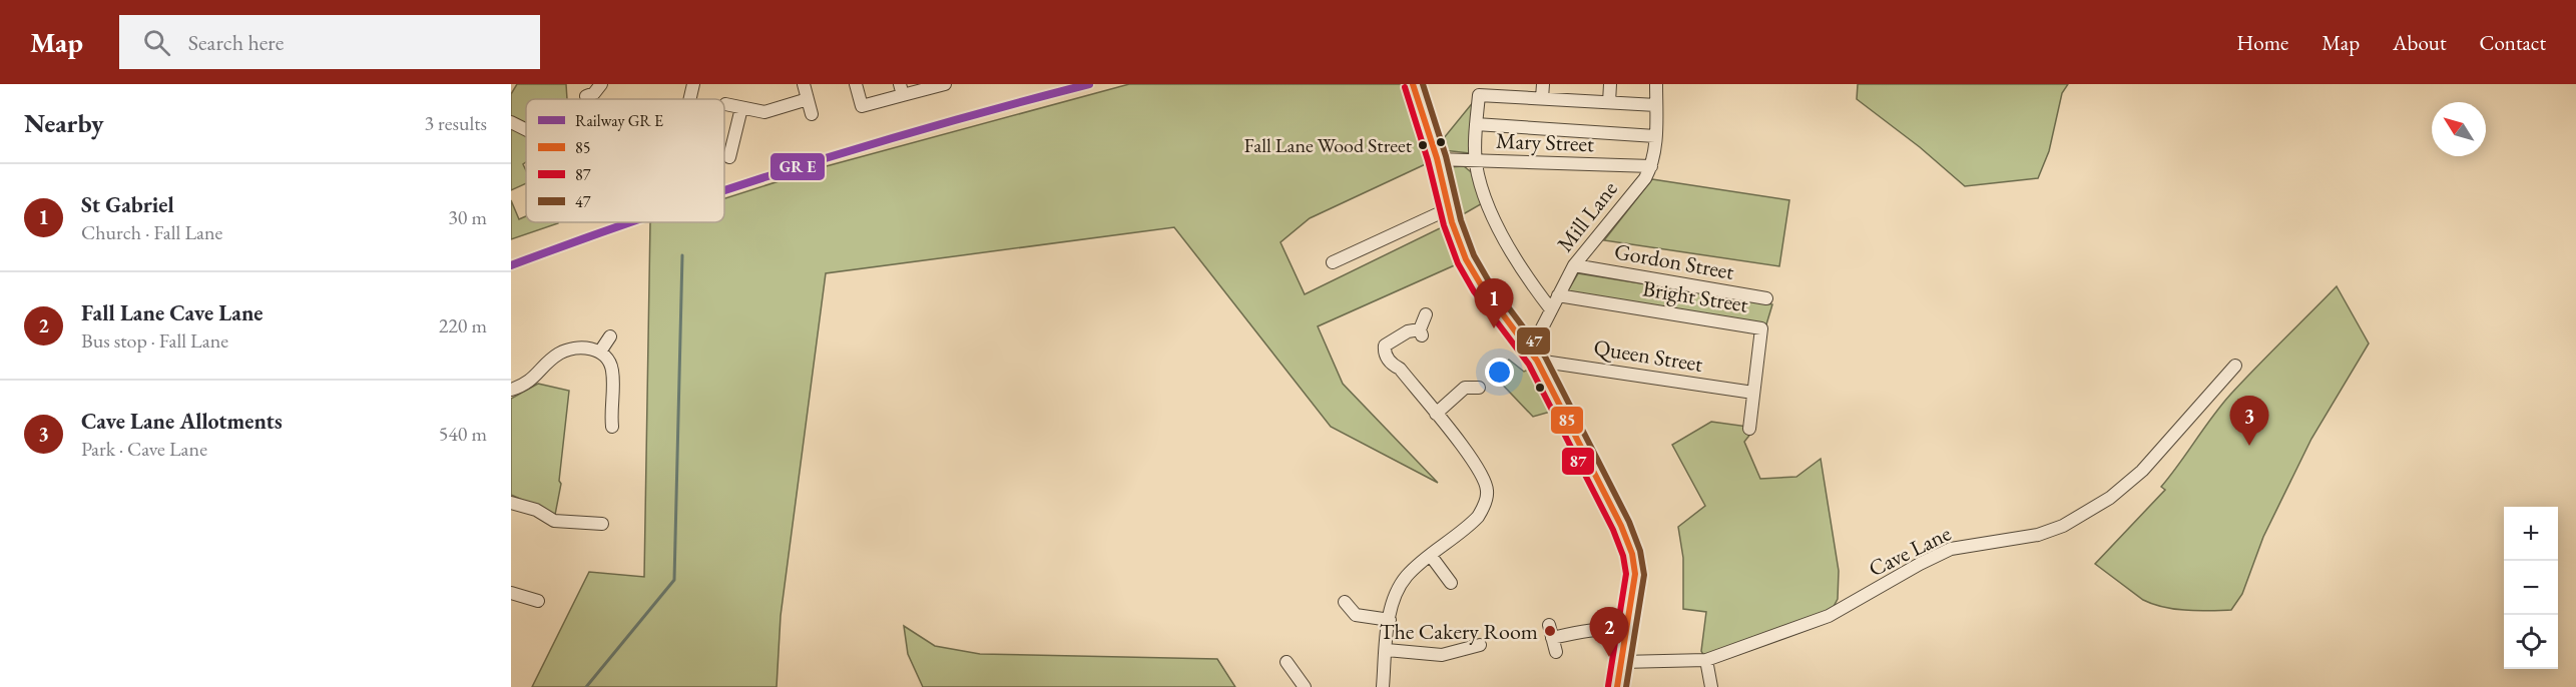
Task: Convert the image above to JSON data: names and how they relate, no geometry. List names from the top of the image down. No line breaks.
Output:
{"streets":{"street":["Mary Street","Mill Lane","Gordon Street","Bright Street","Queen Street","Cave Lane"]},"crossings":[["Mary Street","Mill Lane"],["Mill Lane","Gordon Street"],["Mill Lane","Bright Street"],["Mill Lane","Queen Street"],["Bright Street","Queen Street"]],"places":["Fall Lane Wood Street","The Cakery Room"],"lines":["transit line 85","transit line 47","transit line 87"],"legend":["Railway GR E","85","87","47"],"north":"top left","page":{"header":"Map","search":"Search here","nav":["Home","Map","About","Contact"],"heading":["Nearby","3 results"],"list":[{"mark":"1","name":"St Gabriel","note":"Church · Fall Lane","value":"30 m"},{"mark":"2","name":"Fall Lane Cave Lane","note":"Bus stop · Fall Lane","value":"220 m"},{"mark":"3","name":"Cave Lane Allotments","note":"Park · Cave Lane","value":"540 m"}],"pins":["1","3","2"],"map_buttons":["+","−"]}}
